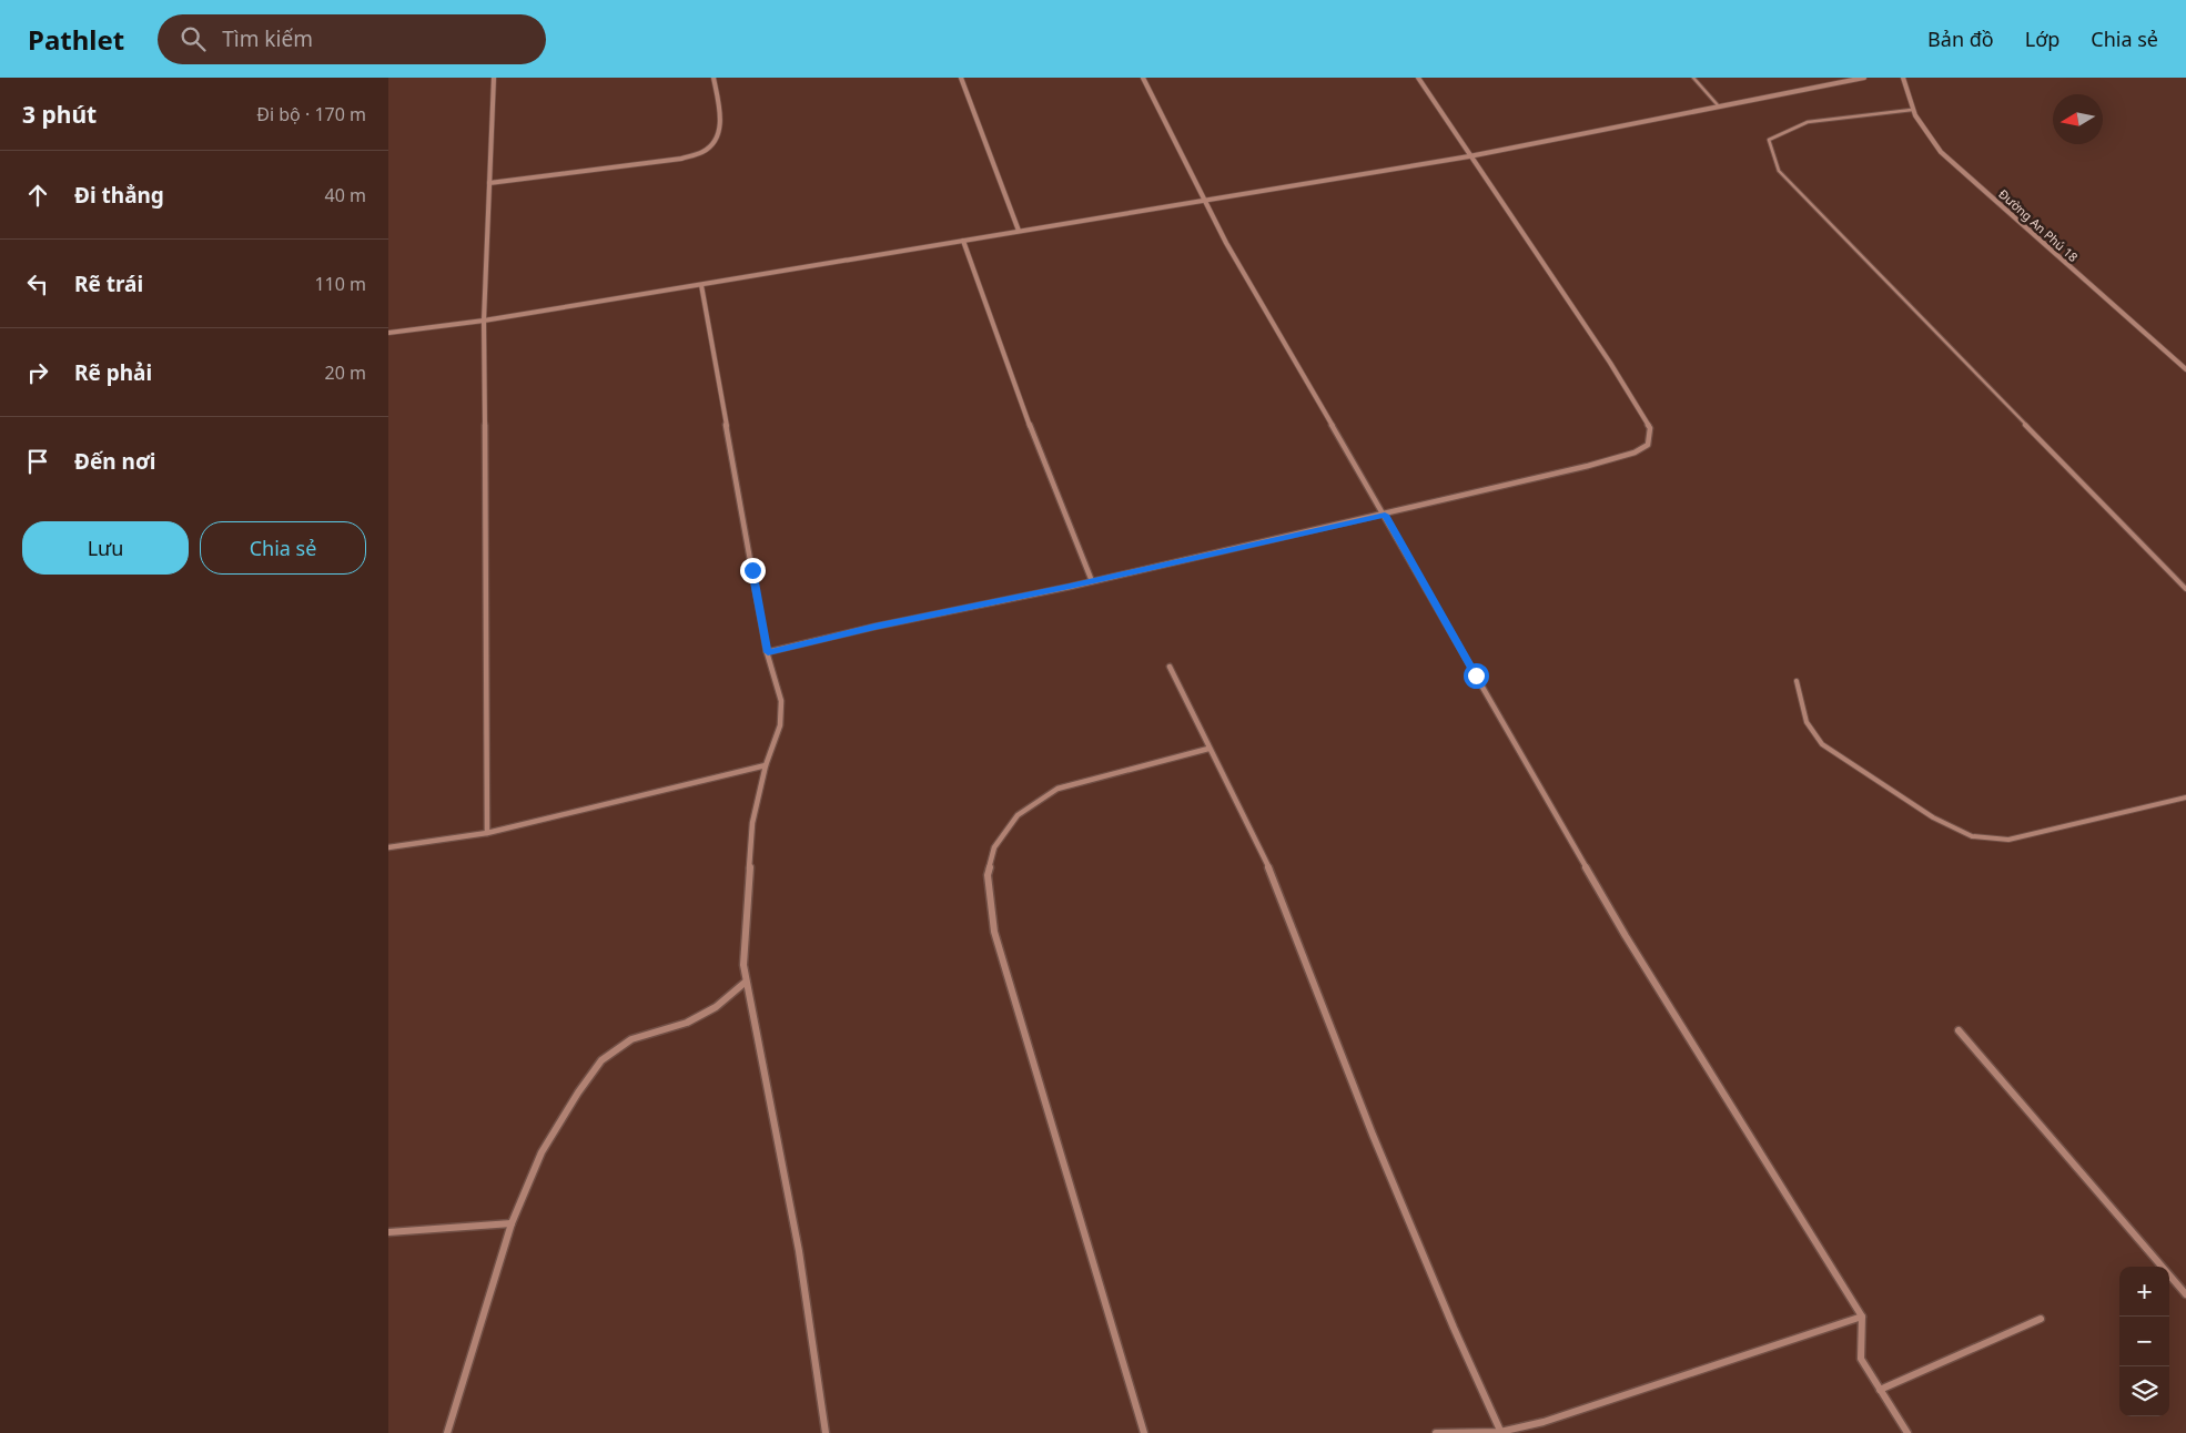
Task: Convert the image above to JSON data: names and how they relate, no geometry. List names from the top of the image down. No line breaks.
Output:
{"streets":{"street":["Đường An Phú 18"]},"north":"left","page":{"header":"Pathlet","search":"Tìm kiếm","nav":["Bản đồ","Lớp","Chia sẻ"],"heading":["3 phút","Đi bộ · 170 m"],"list":[["Đi thẳng","40 m"],["Rẽ trái","110 m"],["Rẽ phải","20 m"],"Đến nơi"],"buttons":["Lưu","Chia sẻ"],"map_buttons":["+","−"]}}
